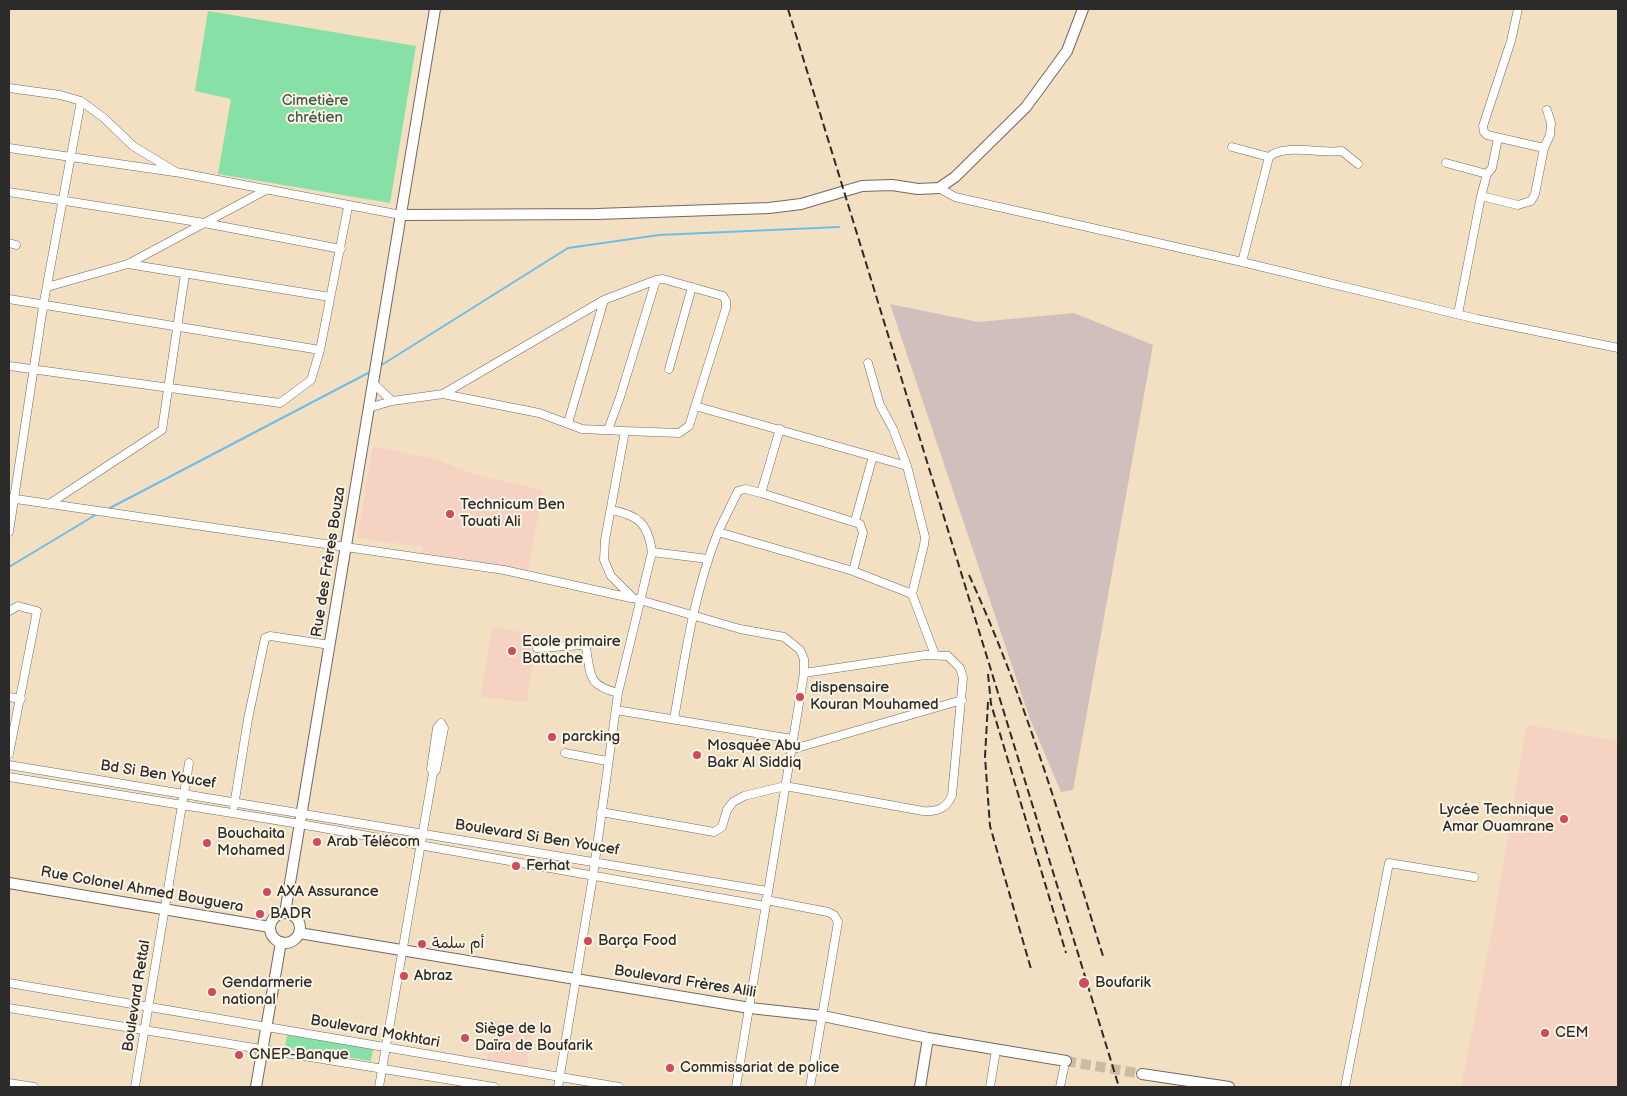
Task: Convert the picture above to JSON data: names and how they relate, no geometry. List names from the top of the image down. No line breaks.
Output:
{"streets":{"main road":["Rue des Frères Bouza","Rue Colonel Ahmed Bouguera","Boulevard Frères Alili"],"street":["Bd Si Ben Youcef","Boulevard Si Ben Youcef","Boulevard Rettal","Boulevard Mokhtari"]},"crossings":[["Rue des Frères Bouza","Bd Si Ben Youcef"],["Rue des Frères Bouza","Boulevard Si Ben Youcef"],["Rue des Frères Bouza","Rue Colonel Ahmed Bouguera"],["Rue des Frères Bouza","Boulevard Frères Alili"],["Bd Si Ben Youcef","Boulevard Si Ben Youcef"],["Bd Si Ben Youcef","Boulevard Rettal"],["Boulevard Si Ben Youcef","Boulevard Frères Alili"],["Rue Colonel Ahmed Bouguera","Boulevard Frères Alili"],["Rue Colonel Ahmed Bouguera","Boulevard Rettal"],["Boulevard Rettal","Boulevard Mokhtari"]],"parks":["Cimetière chrétien"],"places":["Technicum Ben Touati Ali","Ecole primaire Battache","dispensaire Kouran Mouhamed","parcking","Mosquée Abu Bakr Al Siddiq","Lycée Technique Amar Ouamrane","Arab Télécom","Bouchaita Mohamed","Ferhat","AXA Assurance","BADR","Barça Food","أم سلمة","Abraz","Boufarik","Gendarmerie national","CEM","Siège de la Daïra de Boufarik","CNEP-Banque","Commissariat de police"]}
